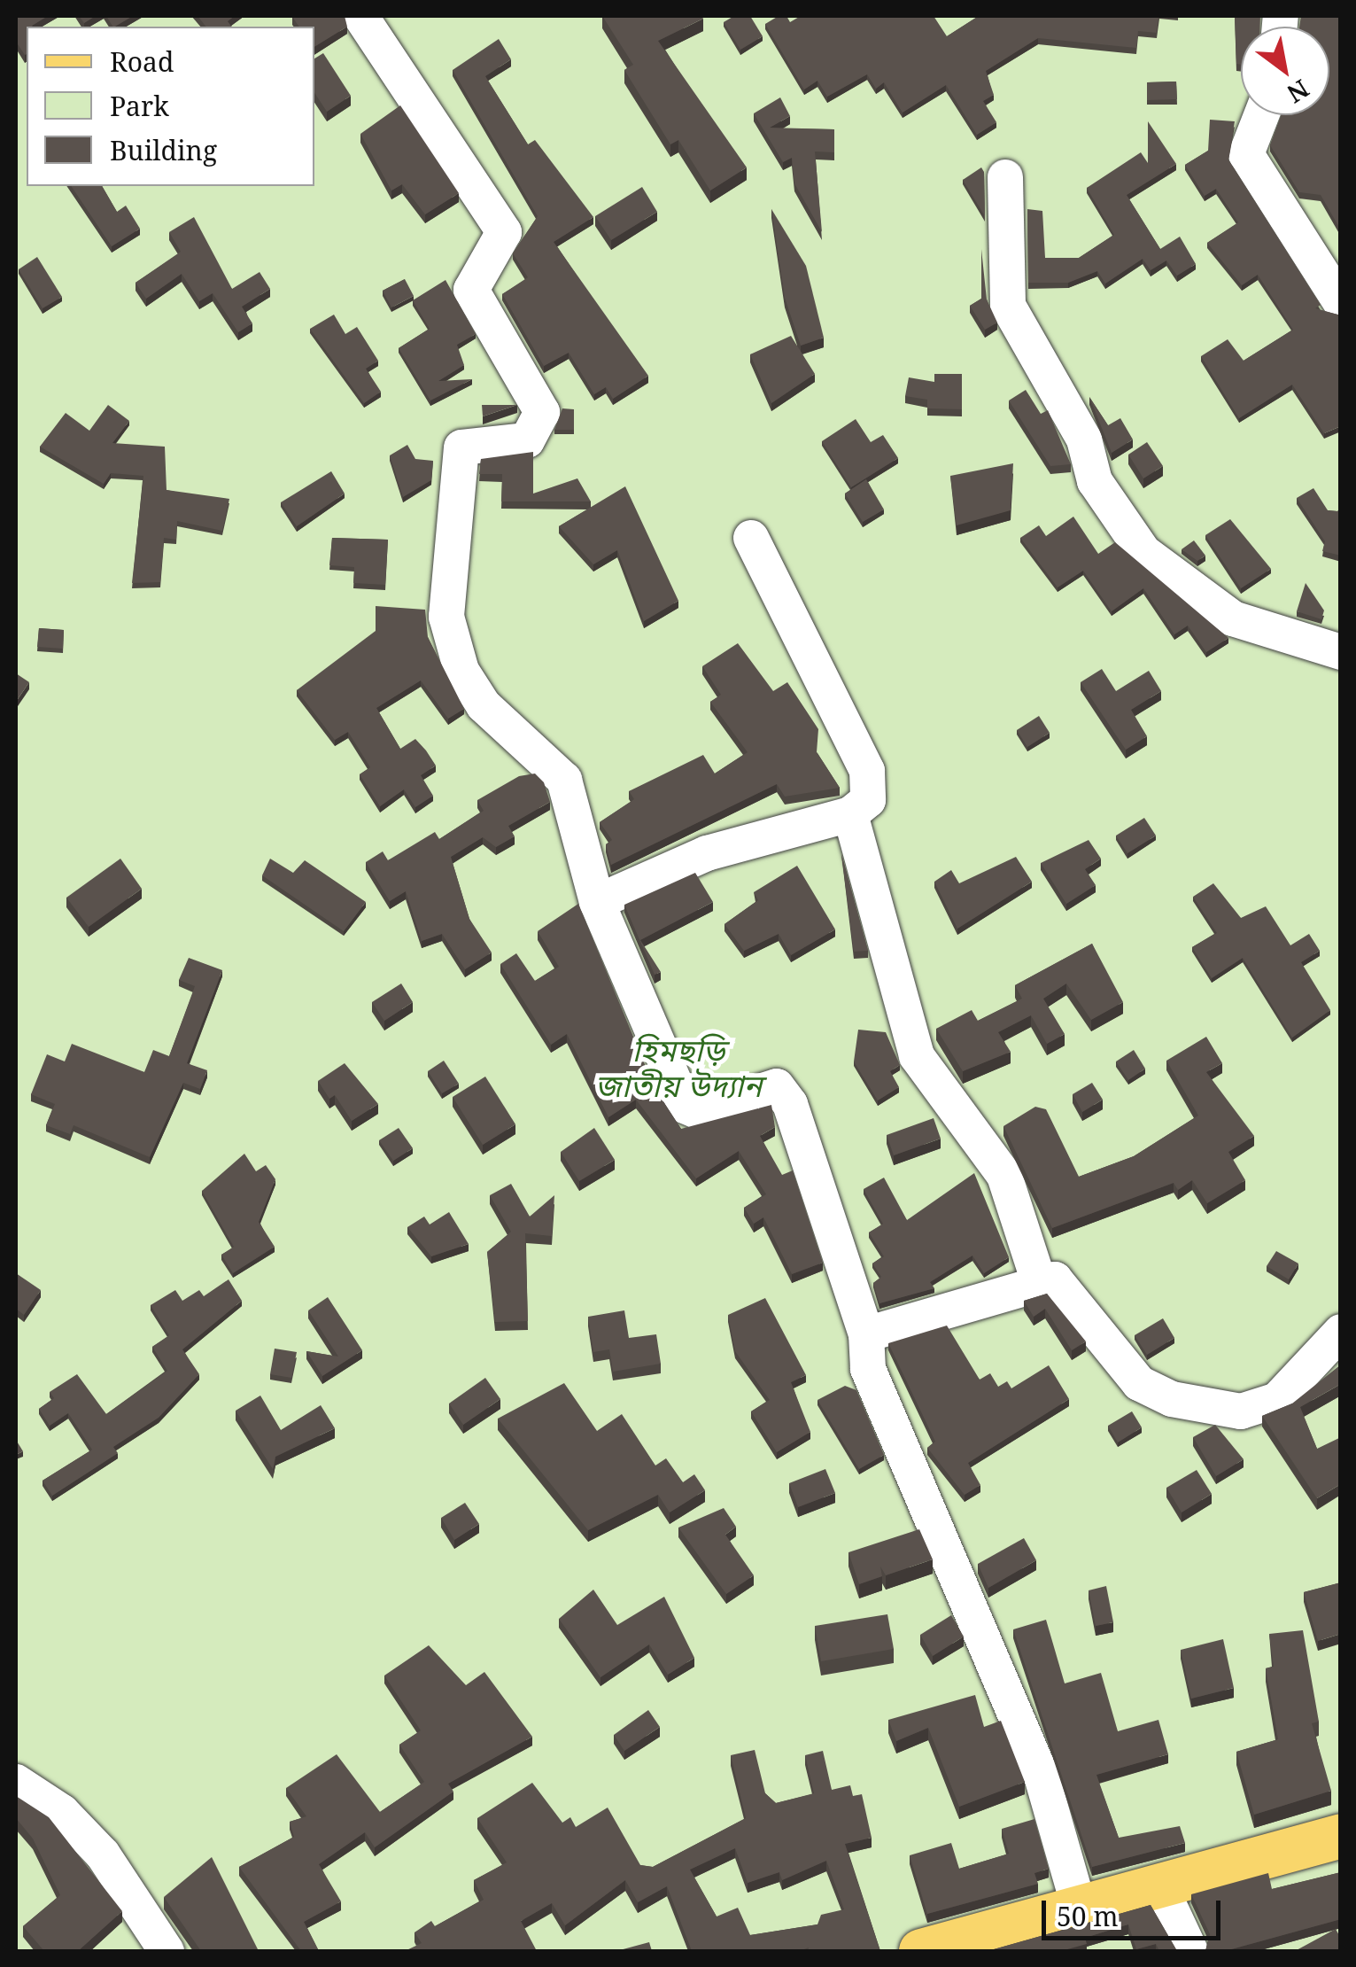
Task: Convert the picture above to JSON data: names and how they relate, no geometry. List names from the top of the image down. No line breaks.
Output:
{"parks":["হিমছড়ি জাতীয় উদ্যান"],"legend":["Road","Park","Building"],"scale_bar":"50 m","north":"bottom right"}
